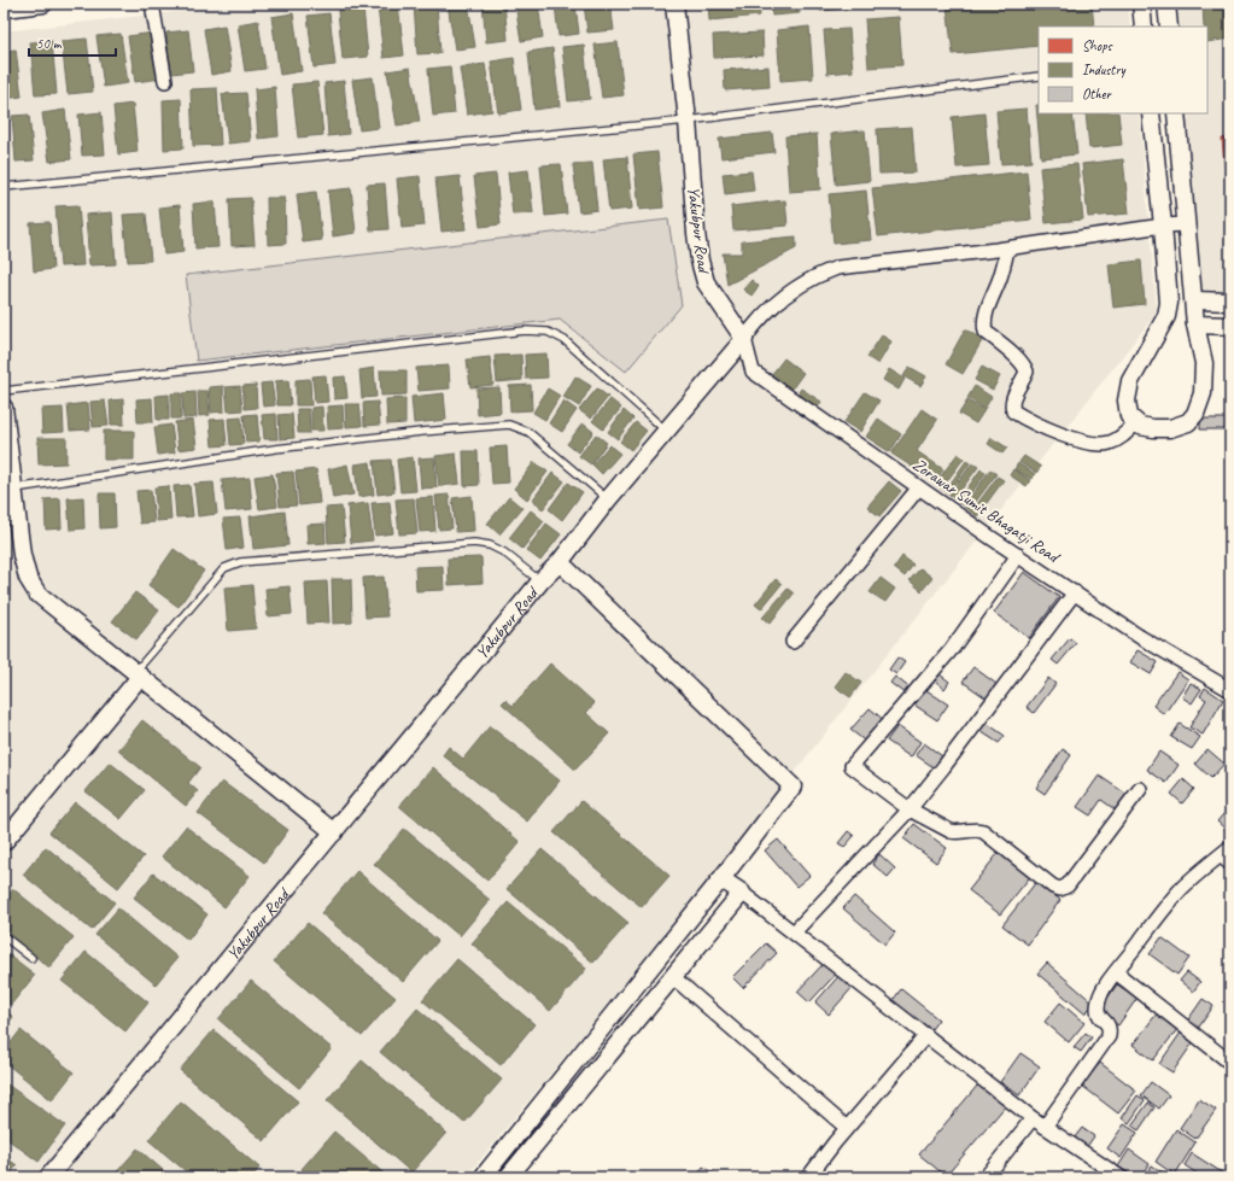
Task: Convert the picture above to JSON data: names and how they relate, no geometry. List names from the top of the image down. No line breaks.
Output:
{"streets":{"street":["Yakubpur Road","Zorawar Sumit Bhagatji Road"]},"crossings":[["Yakubpur Road","Zorawar Sumit Bhagatji Road"]],"legend":["Shops","Industry","Other"],"scale_bar":"50 m"}
